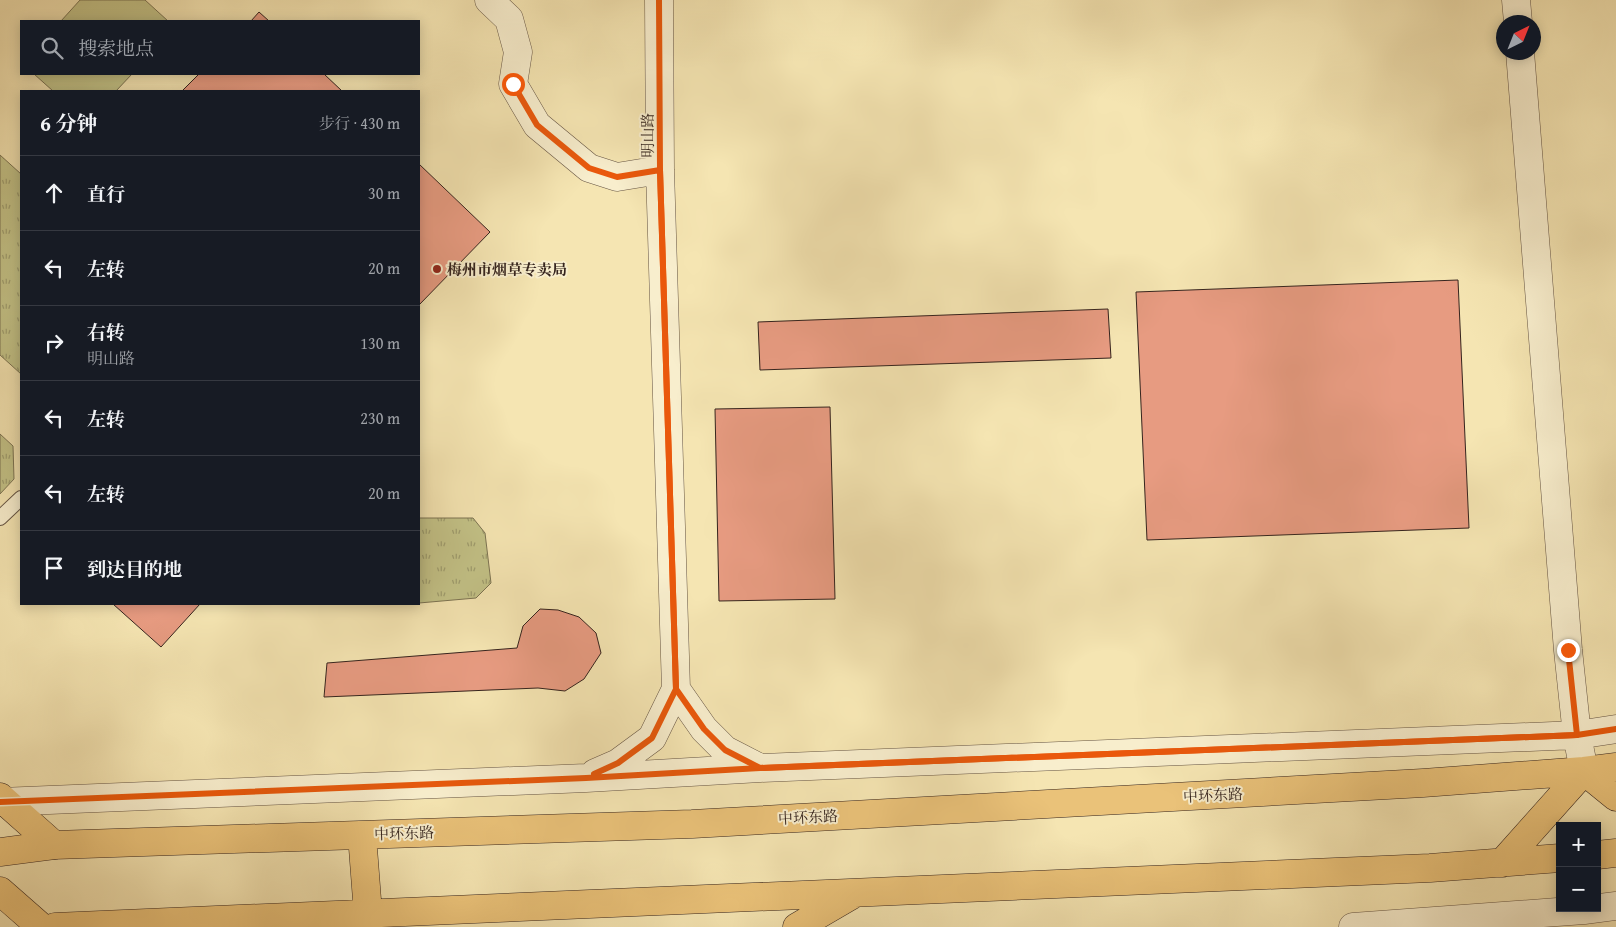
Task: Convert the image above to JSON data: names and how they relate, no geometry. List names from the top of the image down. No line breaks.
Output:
{"streets":{"main road":["中环东路"],"street":["明山路"]},"places":["梅州市烟草专卖局"],"north":"top right","page":{"search":"搜索地点","heading":["6 分钟","步行 · 430 m"],"list":[["直行","30 m"],["左转","20 m"],["右转","明山路","130 m"],["左转","230 m"],["左转","20 m"],"到达目的地"],"map_buttons":["+","−"]}}
